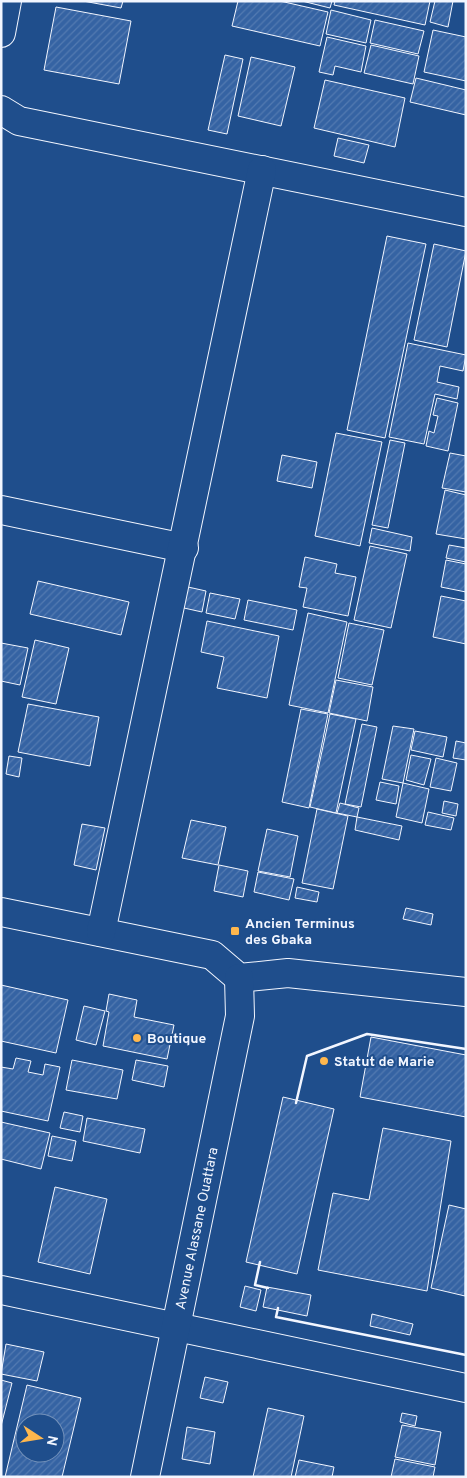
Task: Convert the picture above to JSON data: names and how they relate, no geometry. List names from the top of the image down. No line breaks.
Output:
{"streets":{"street":["Avenue Alassane Ouattara"]},"places":{"transit":["Ancien Terminus des Gbaka"],"other":["Boutique","Statut de Marie"]},"north":"right"}
